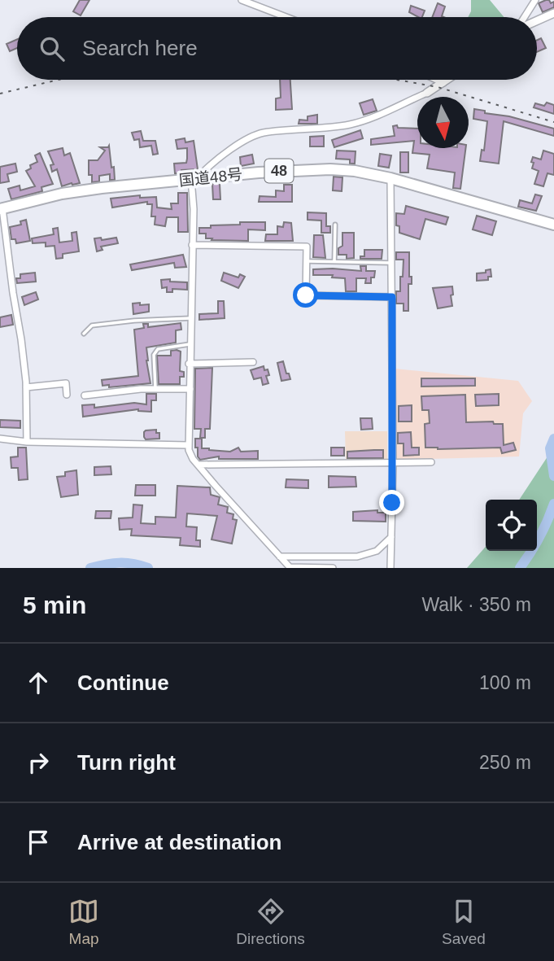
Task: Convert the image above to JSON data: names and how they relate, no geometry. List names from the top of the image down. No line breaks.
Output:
{"streets":{"highway":["48","国道48号"]},"north":"bottom","page":{"search":"Search here","heading":["5 min","Walk · 350 m"],"list":[["Continue","100 m"],["Turn right","250 m"],"Arrive at destination"],"nav":["Map","Directions","Saved"]}}
